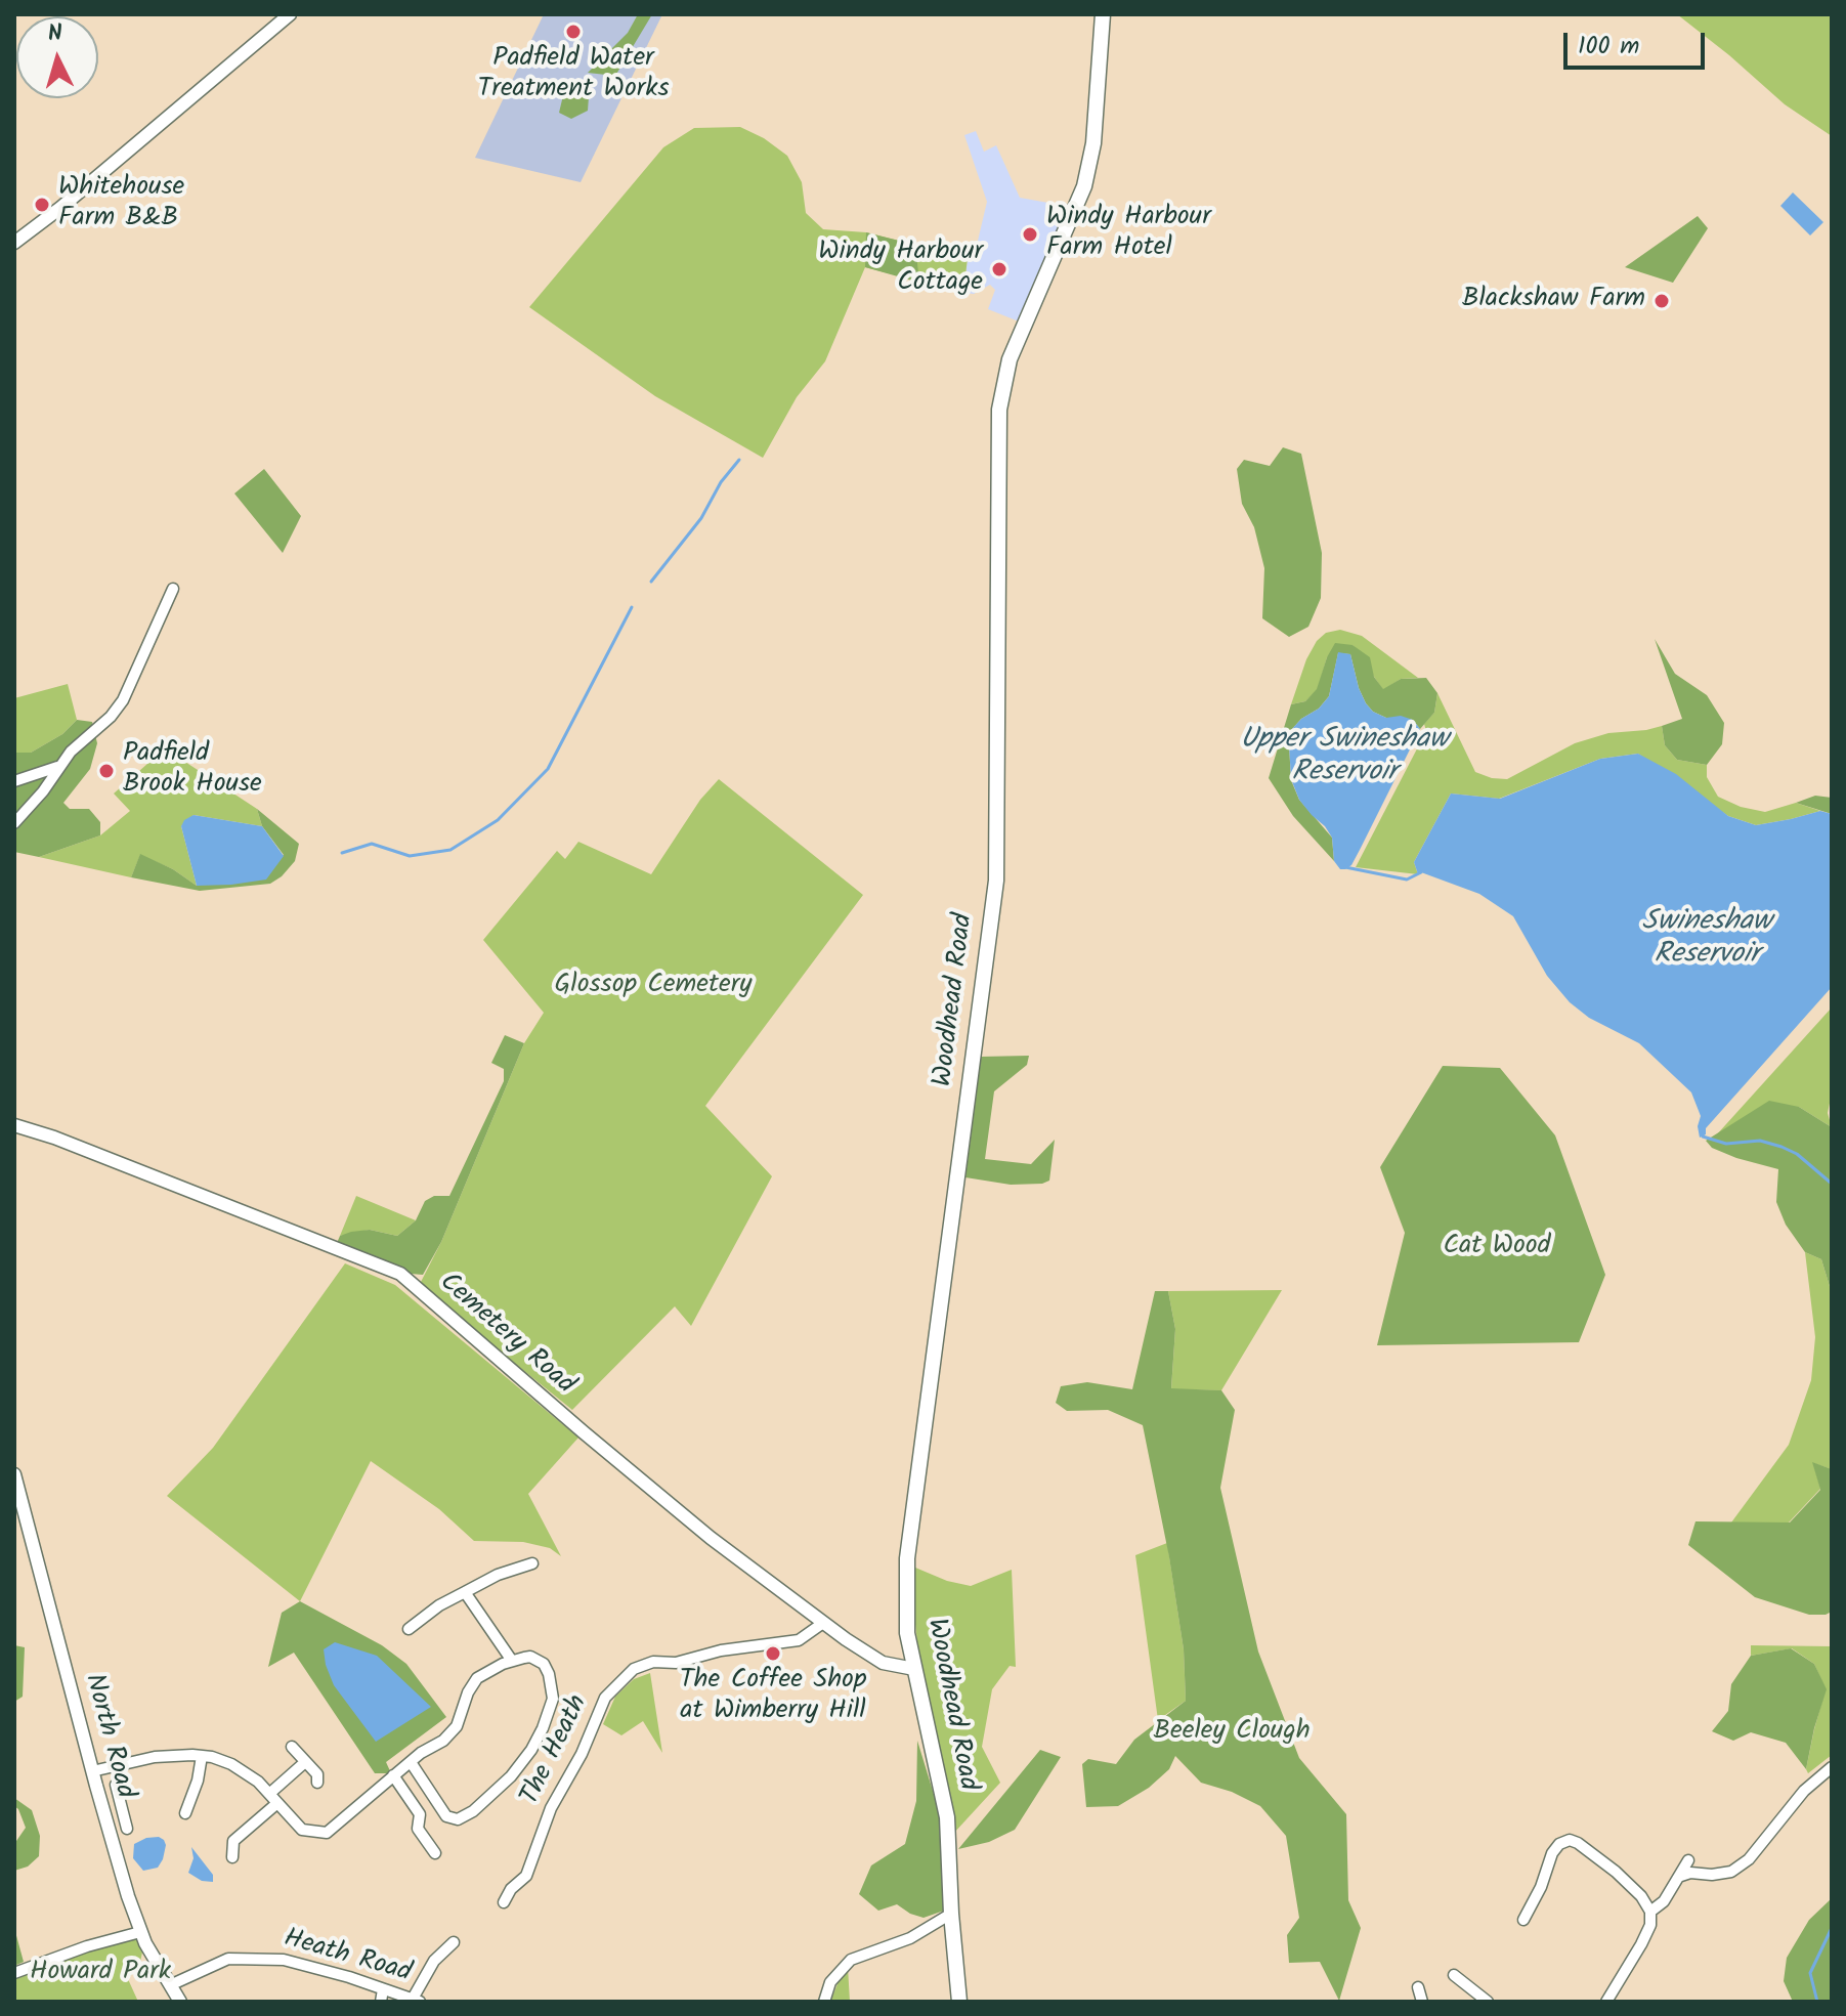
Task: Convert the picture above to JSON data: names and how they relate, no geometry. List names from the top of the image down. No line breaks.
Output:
{"streets":{"main road":["Woodhead Road"],"street":["Cemetery Road","North Road","The Heath","Heath Road"]},"crossings":[["Woodhead Road","Cemetery Road"],["Cemetery Road","The Heath"],["North Road","Heath Road"]],"water":["Upper Swineshaw Reservoir","Swineshaw Reservoir"],"parks":["Glossop Cemetery","Cat Wood","Beeley Clough","Howard Park"],"places":["Padfield Water Treatment Works","Whitehouse Farm B&B","Windy Harbour Farm Hotel","Windy Harbour Cottage","Blackshaw Farm","Padfield Brook House","The Coffee Shop at Wimberry Hill"],"scale_bar":"100 m","north":"top"}
